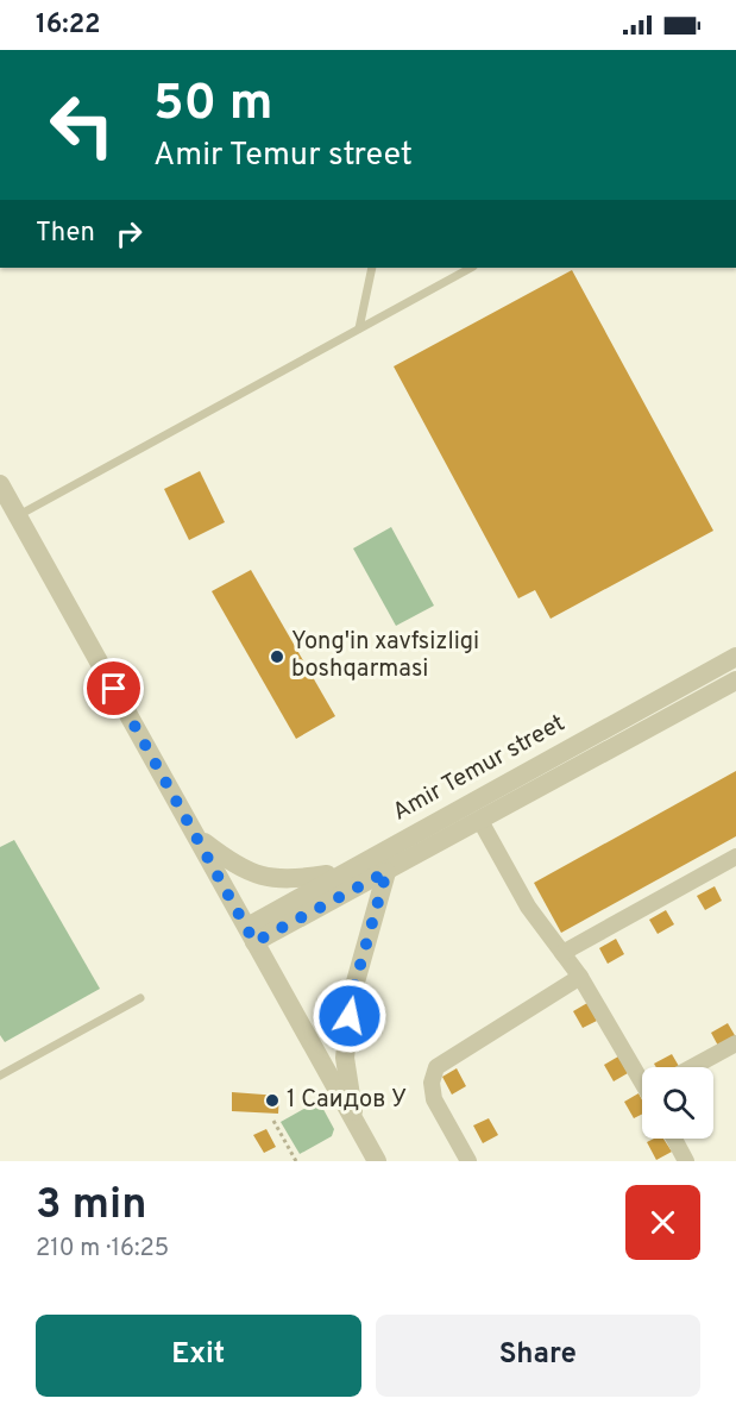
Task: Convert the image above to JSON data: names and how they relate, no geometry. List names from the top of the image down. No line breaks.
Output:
{"streets":{"street":["Amir Temur street"]},"places":["Yong'in xavfsizligi boshqarmasi","1 Саидов У"],"page":{"status":"16:22","turn":["50 m","Amir Temur street"],"then":"Then","heading":["3 min","210 m · 16:25"],"buttons":["Exit","Share"]}}
